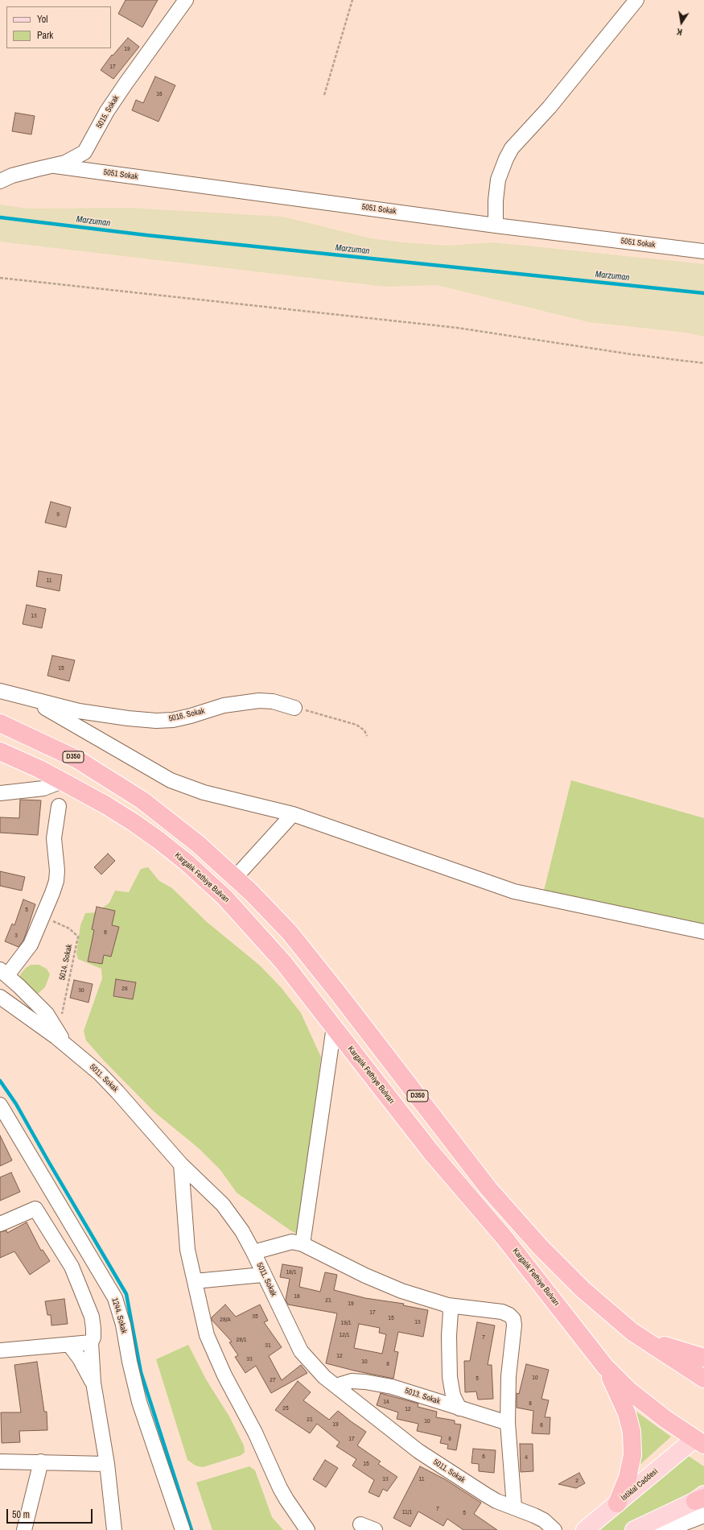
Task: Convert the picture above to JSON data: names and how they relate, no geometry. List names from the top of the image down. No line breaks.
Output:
{"streets":{"highway":["D350","Kargalık Fethiye Bulvarı"],"main road":["İstiklal Caddesi"],"street":["5015. Sokak","5051 Sokak","5016. Sokak","5011. Sokak","1244. Sokak","5013. Sokak"],"path":["5014. Sokak"]},"crossings":[["5015. Sokak","5051 Sokak"],["Kargalık Fethiye Bulvarı","İstiklal Caddesi"],["5014. Sokak","5011. Sokak"],["5011. Sokak","5013. Sokak"]],"water":["Marzuman"],"house_numbers":["19","17","16","9","11","13","15","5","6","3","28","30","18/1","18","21","19","17","35","15","28/A","13","19/1","12/1","7","28/1","31","12","33","10","8","10","5","27","14","8","25","12","21","10","19","6","17","8","6","4","15","13","11","2","7","11/1","5"],"legend":["Yol","Park"],"scale_bar":"50 m","north":"bottom"}
